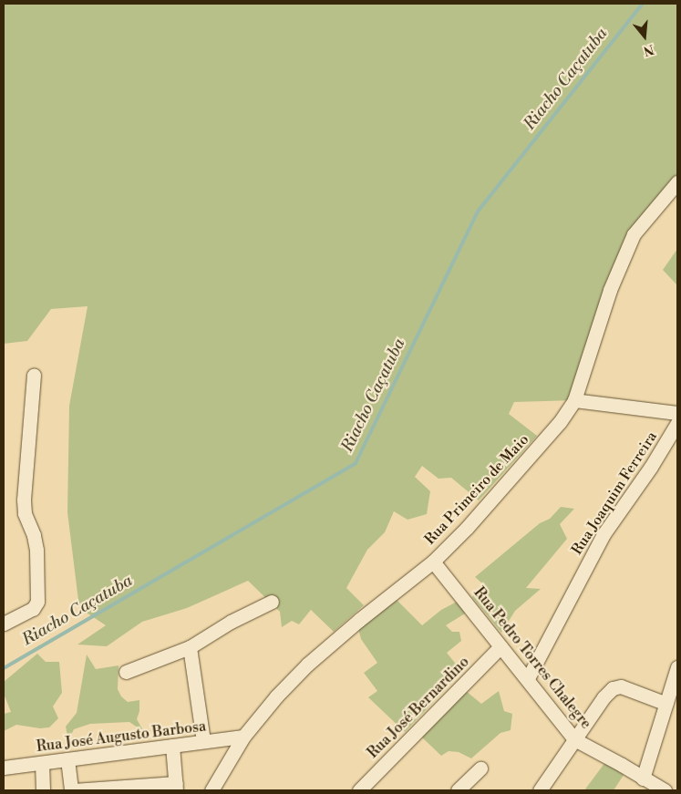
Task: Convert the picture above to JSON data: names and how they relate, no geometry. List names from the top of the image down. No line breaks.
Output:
{"streets":{"street":["Rua Primeiro de Maio","Rua Joaquim Ferreira","Rua Pedro Torres Chalegre","Rua José Bernardino","Rua José Augusto Barbosa"]},"crossings":[["Rua Primeiro de Maio","Rua Pedro Torres Chalegre"],["Rua Primeiro de Maio","Rua José Augusto Barbosa"],["Rua Joaquim Ferreira","Rua Pedro Torres Chalegre"],["Rua Pedro Torres Chalegre","Rua José Bernardino"]],"water":["Riacho Caçatuba"],"north":"bottom"}
